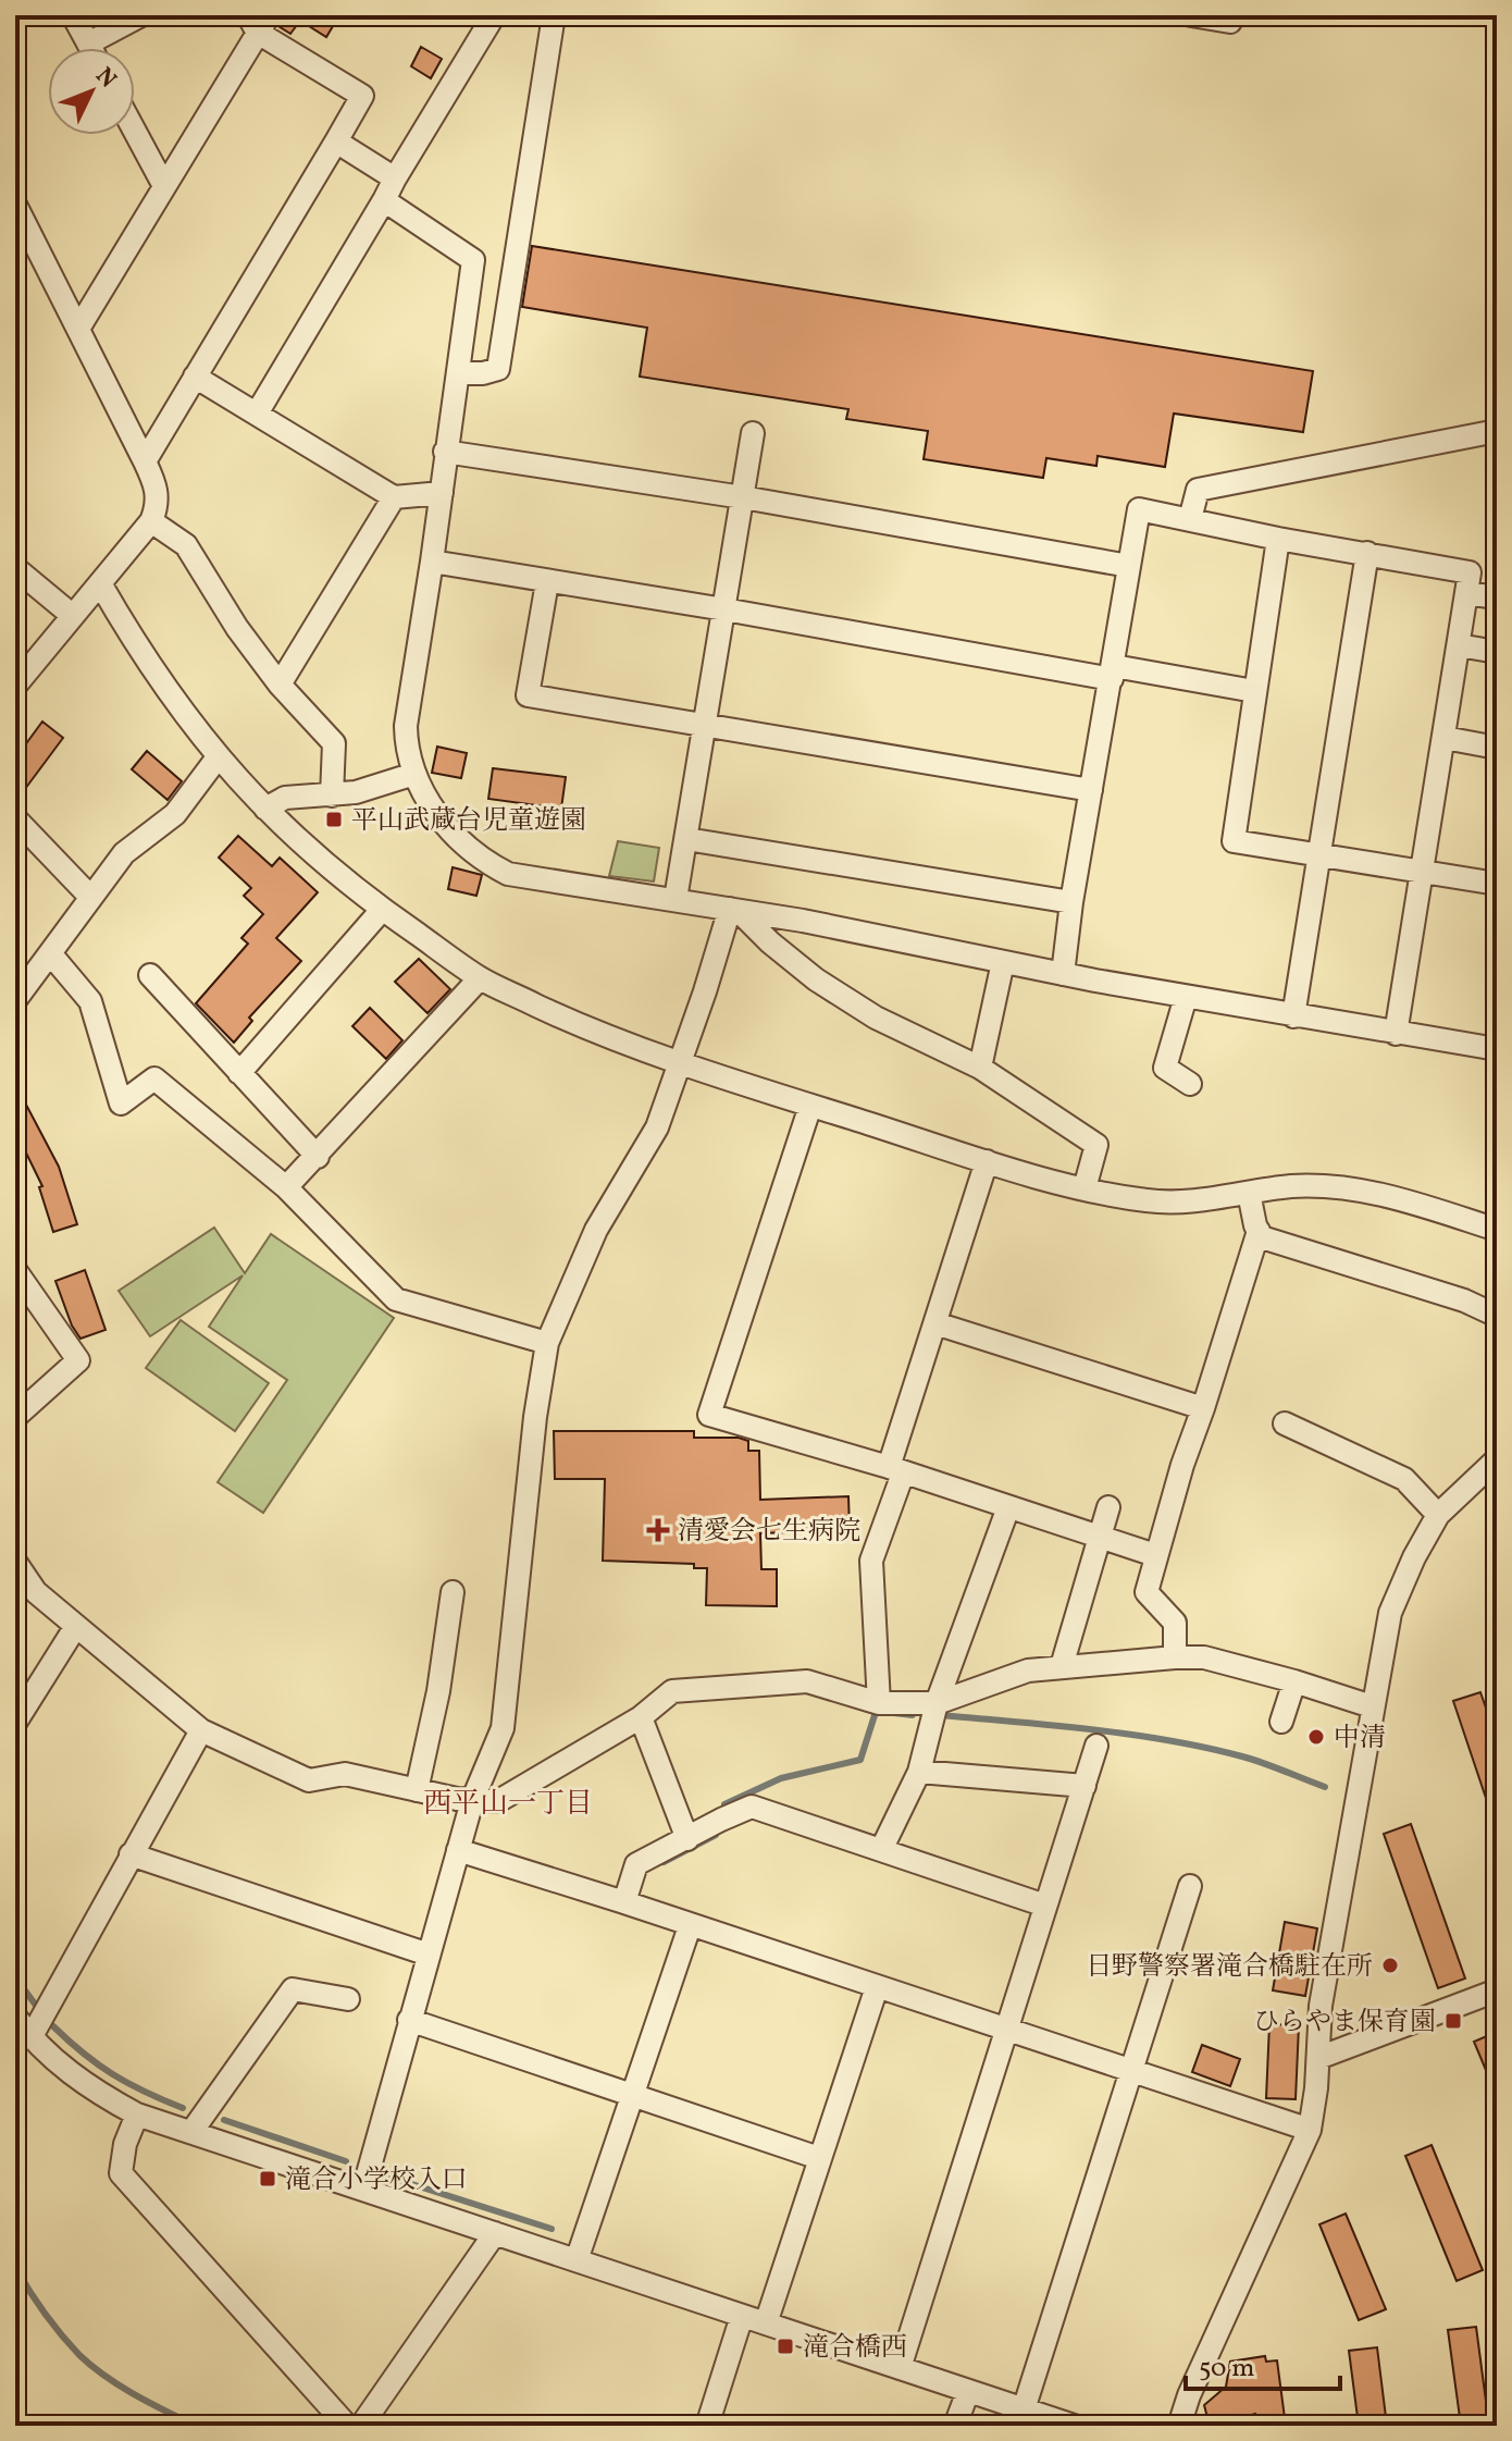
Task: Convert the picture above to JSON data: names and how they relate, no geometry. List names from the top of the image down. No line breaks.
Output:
{"districts":["西平山一丁目"],"places":{"transit":["平山武蔵台児童遊園","ひらやま保育園","滝合小学校入口","滝合橋西"],"health":["清愛会七生病院"],"other":["中清","日野警察署滝合橋駐在所"]},"scale_bar":"50 m","north":"top right"}
